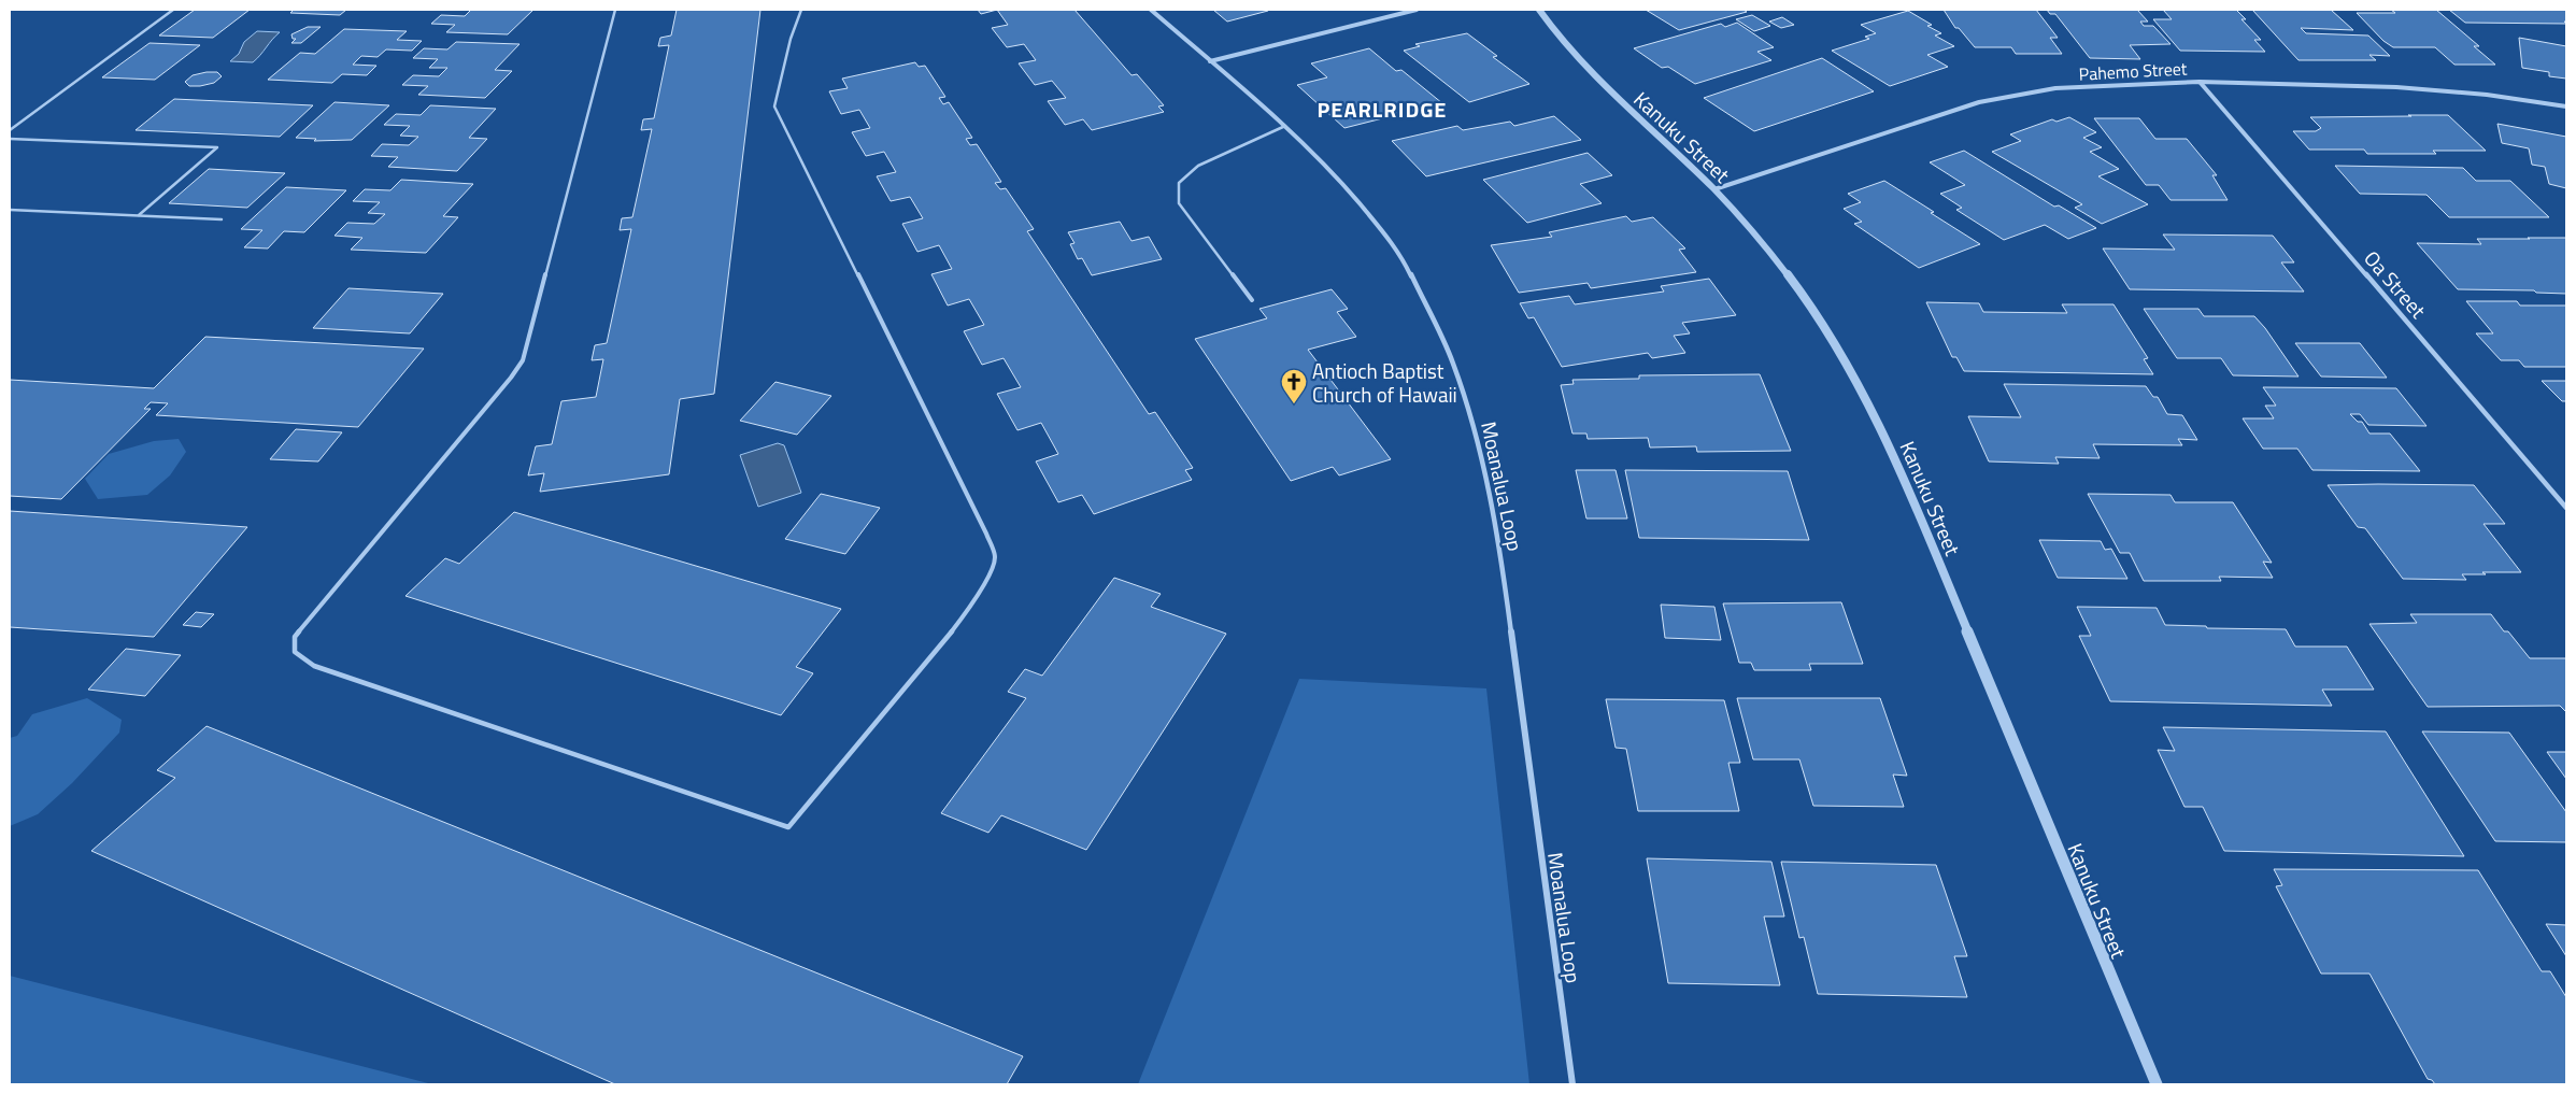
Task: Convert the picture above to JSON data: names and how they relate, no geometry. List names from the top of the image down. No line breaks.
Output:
{"streets":{"street":["Pahemo Street","Kanuku Street","Oa Street","Moanalua Loop"]},"crossings":[["Pahemo Street","Kanuku Street"],["Pahemo Street","Oa Street"]],"districts":["PEARLRIDGE"],"places":{"church":["Antioch Baptist Church of Hawaii"]}}
